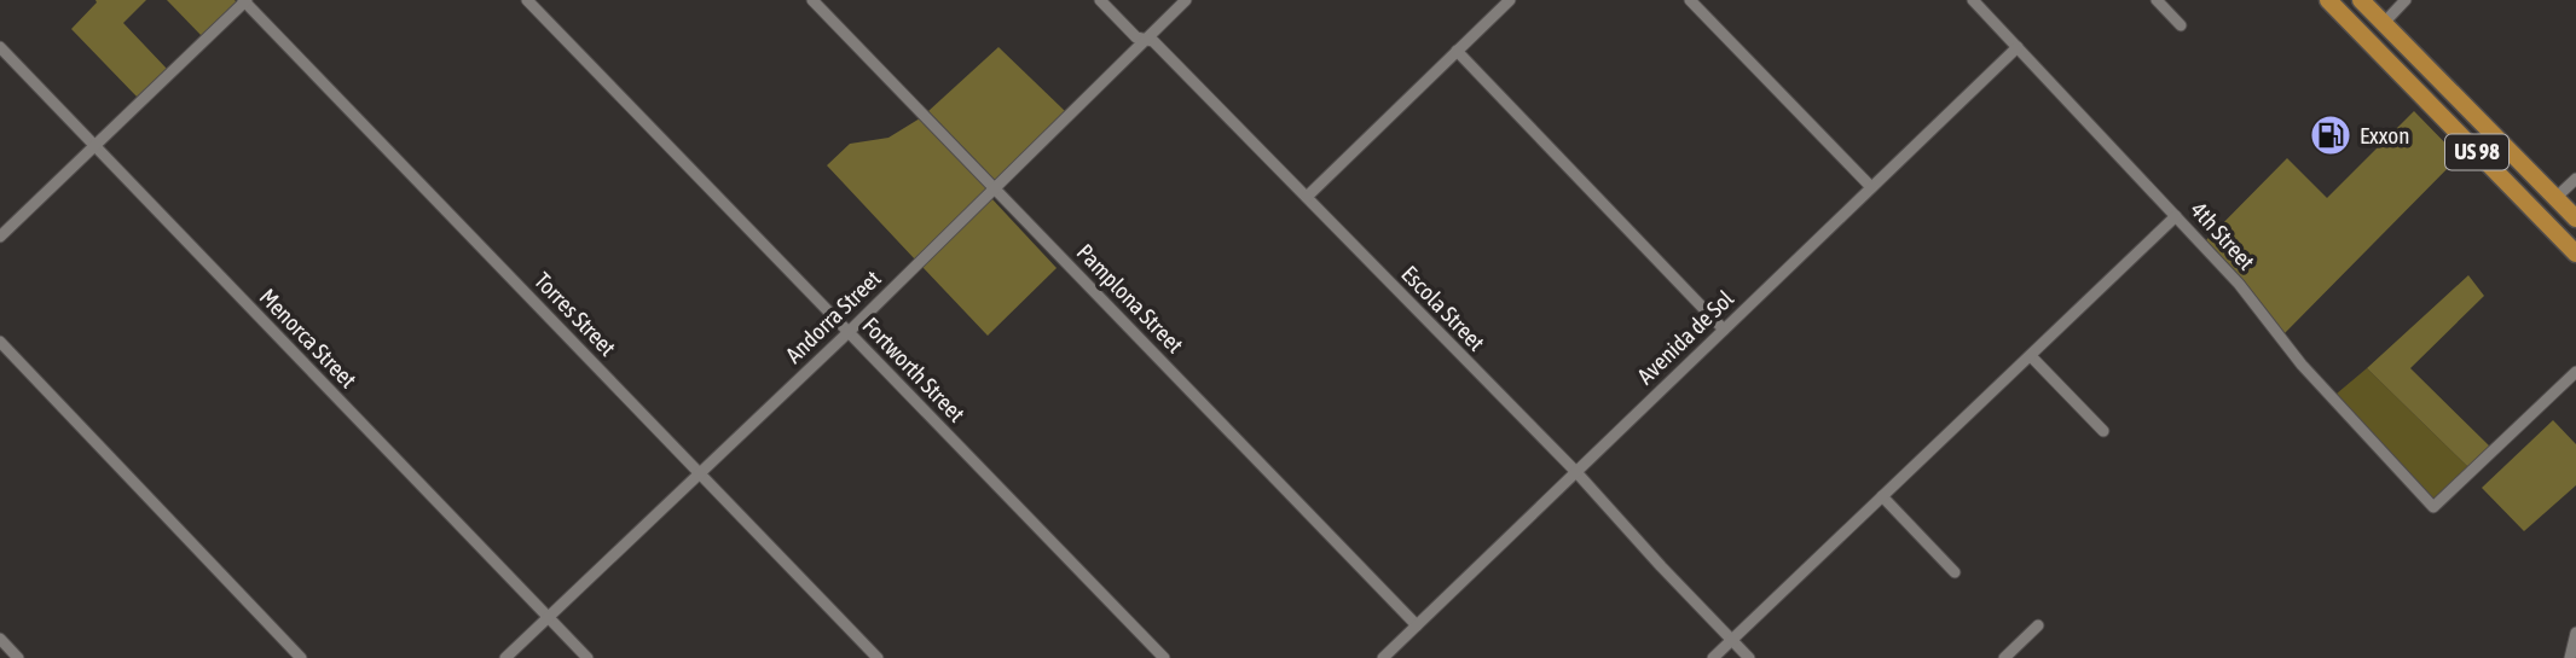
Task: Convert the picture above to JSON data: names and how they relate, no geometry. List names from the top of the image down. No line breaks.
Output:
{"streets":{"highway":["US 98"],"street":["4th Street","Pamplona Street","Escola Street","Torres Street","Andorra Street","Avenida de Sol","Menorca Street","Fortworth Street"]},"crossings":[["4th Street","Avenida de Sol"],["Pamplona Street","Andorra Street"],["Pamplona Street","Avenida de Sol"],["Escola Street","Andorra Street"],["Escola Street","Avenida de Sol"],["Torres Street","Andorra Street"],["Andorra Street","Menorca Street"],["Andorra Street","Fortworth Street"]],"places":{"fuel station":["Exxon"]}}
